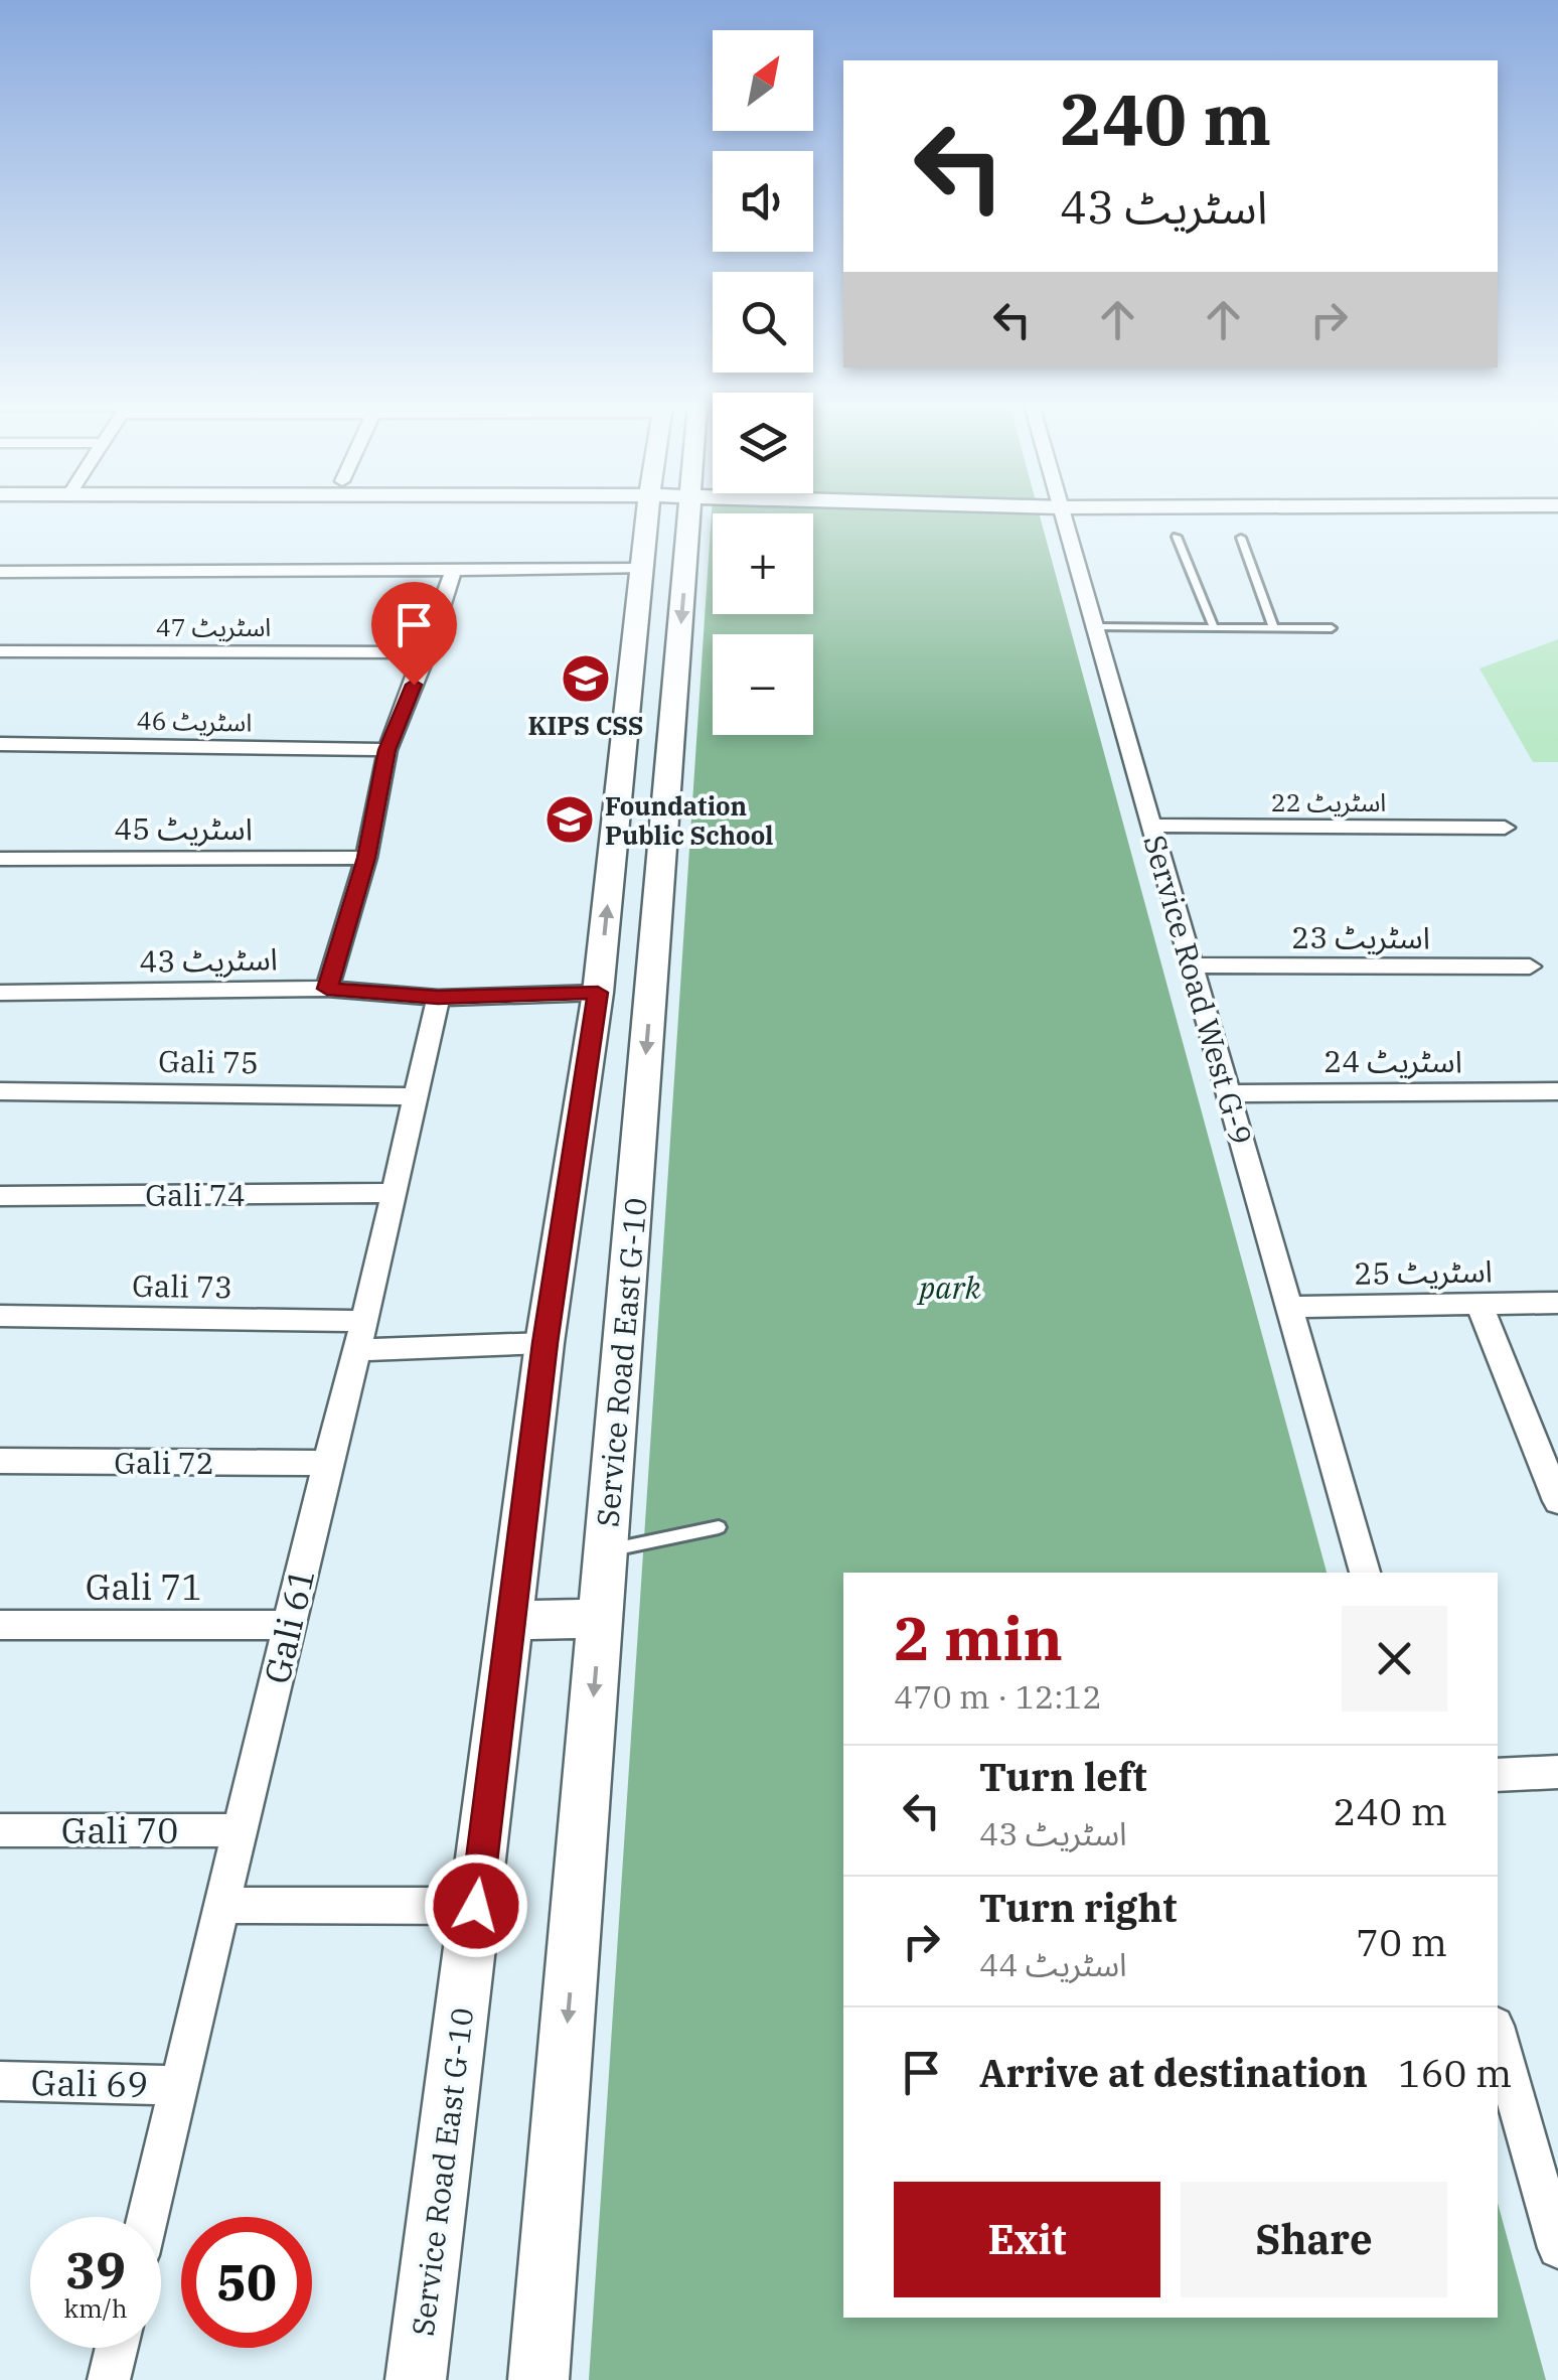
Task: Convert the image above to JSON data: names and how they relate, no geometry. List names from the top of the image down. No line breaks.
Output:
{"streets":{"main road":["Service Road East G-10"],"street":["اسٹریٹ 47","اسٹریٹ 46","اسٹریٹ 22","اسٹریٹ 45","اسٹریٹ 23","اسٹریٹ 43","Service Road West G-9","اسٹریٹ 24","Gali 75","Gali 74","اسٹریٹ 25","Gali 73","Gali 72","Gali 71","Gali 61","Gali 70","Gali 69"]},"crossings":[["اسٹریٹ 22","Service Road West G-9"],["اسٹریٹ 23","Service Road West G-9"],["اسٹریٹ 43","Service Road East G-10"],["اسٹریٹ 43","Gali 61"],["Service Road West G-9","اسٹریٹ 24"],["Service Road West G-9","اسٹریٹ 25"],["Gali 75","Gali 61"],["Gali 74","Gali 61"],["Gali 73","Service Road East G-10"],["Gali 73","Gali 61"],["Gali 72","Gali 61"],["Gali 71","Gali 61"],["Gali 61","Gali 70"],["Gali 61","Gali 69"]],"parks":["park"],"places":{"school or university":["KIPS CSS","Foundation Public School"]},"north":"top right","page":{"map_buttons":["+","−"],"turn":["240 m","اسٹریٹ 43"],"heading":["2 min","470 m · 12:12"],"list":[{"name":"Turn left","note":"اسٹریٹ 43","value":"240 m"},{"name":"Turn right","note":"اسٹریٹ 44","value":"70 m"},{"name":"Arrive at destination","value":"160 m"}],"buttons":["Exit","Share"],"speed":"39 km/h","limit":"50"}}
